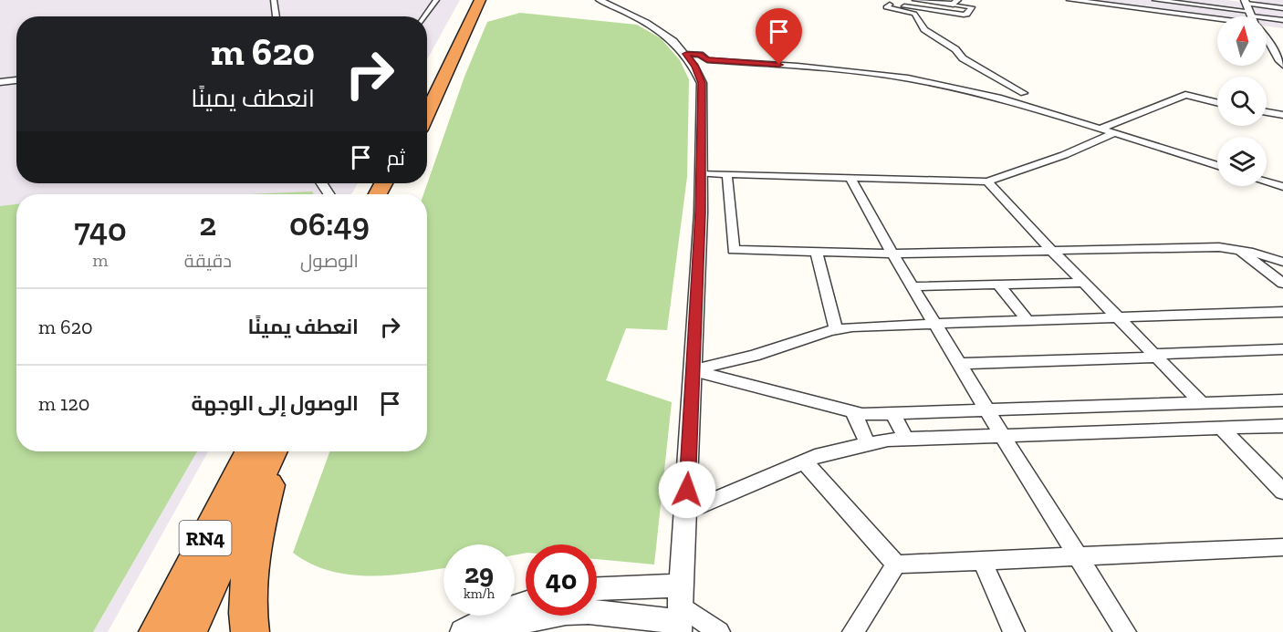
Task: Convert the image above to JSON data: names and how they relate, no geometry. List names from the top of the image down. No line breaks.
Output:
{"streets":{"highway":["RN4"]},"north":"top","page":{"turn":["620 m","انعطف يمينًا"],"then":"ثم","eta":["06:49","الوصول","2","دقيقة","740","m"],"list":[{"name":"انعطف يمينًا","value":"620 m"},{"name":"الوصول إلى الوجهة","value":"120 m"}],"speed":"29 km/h","limit":"40"}}
